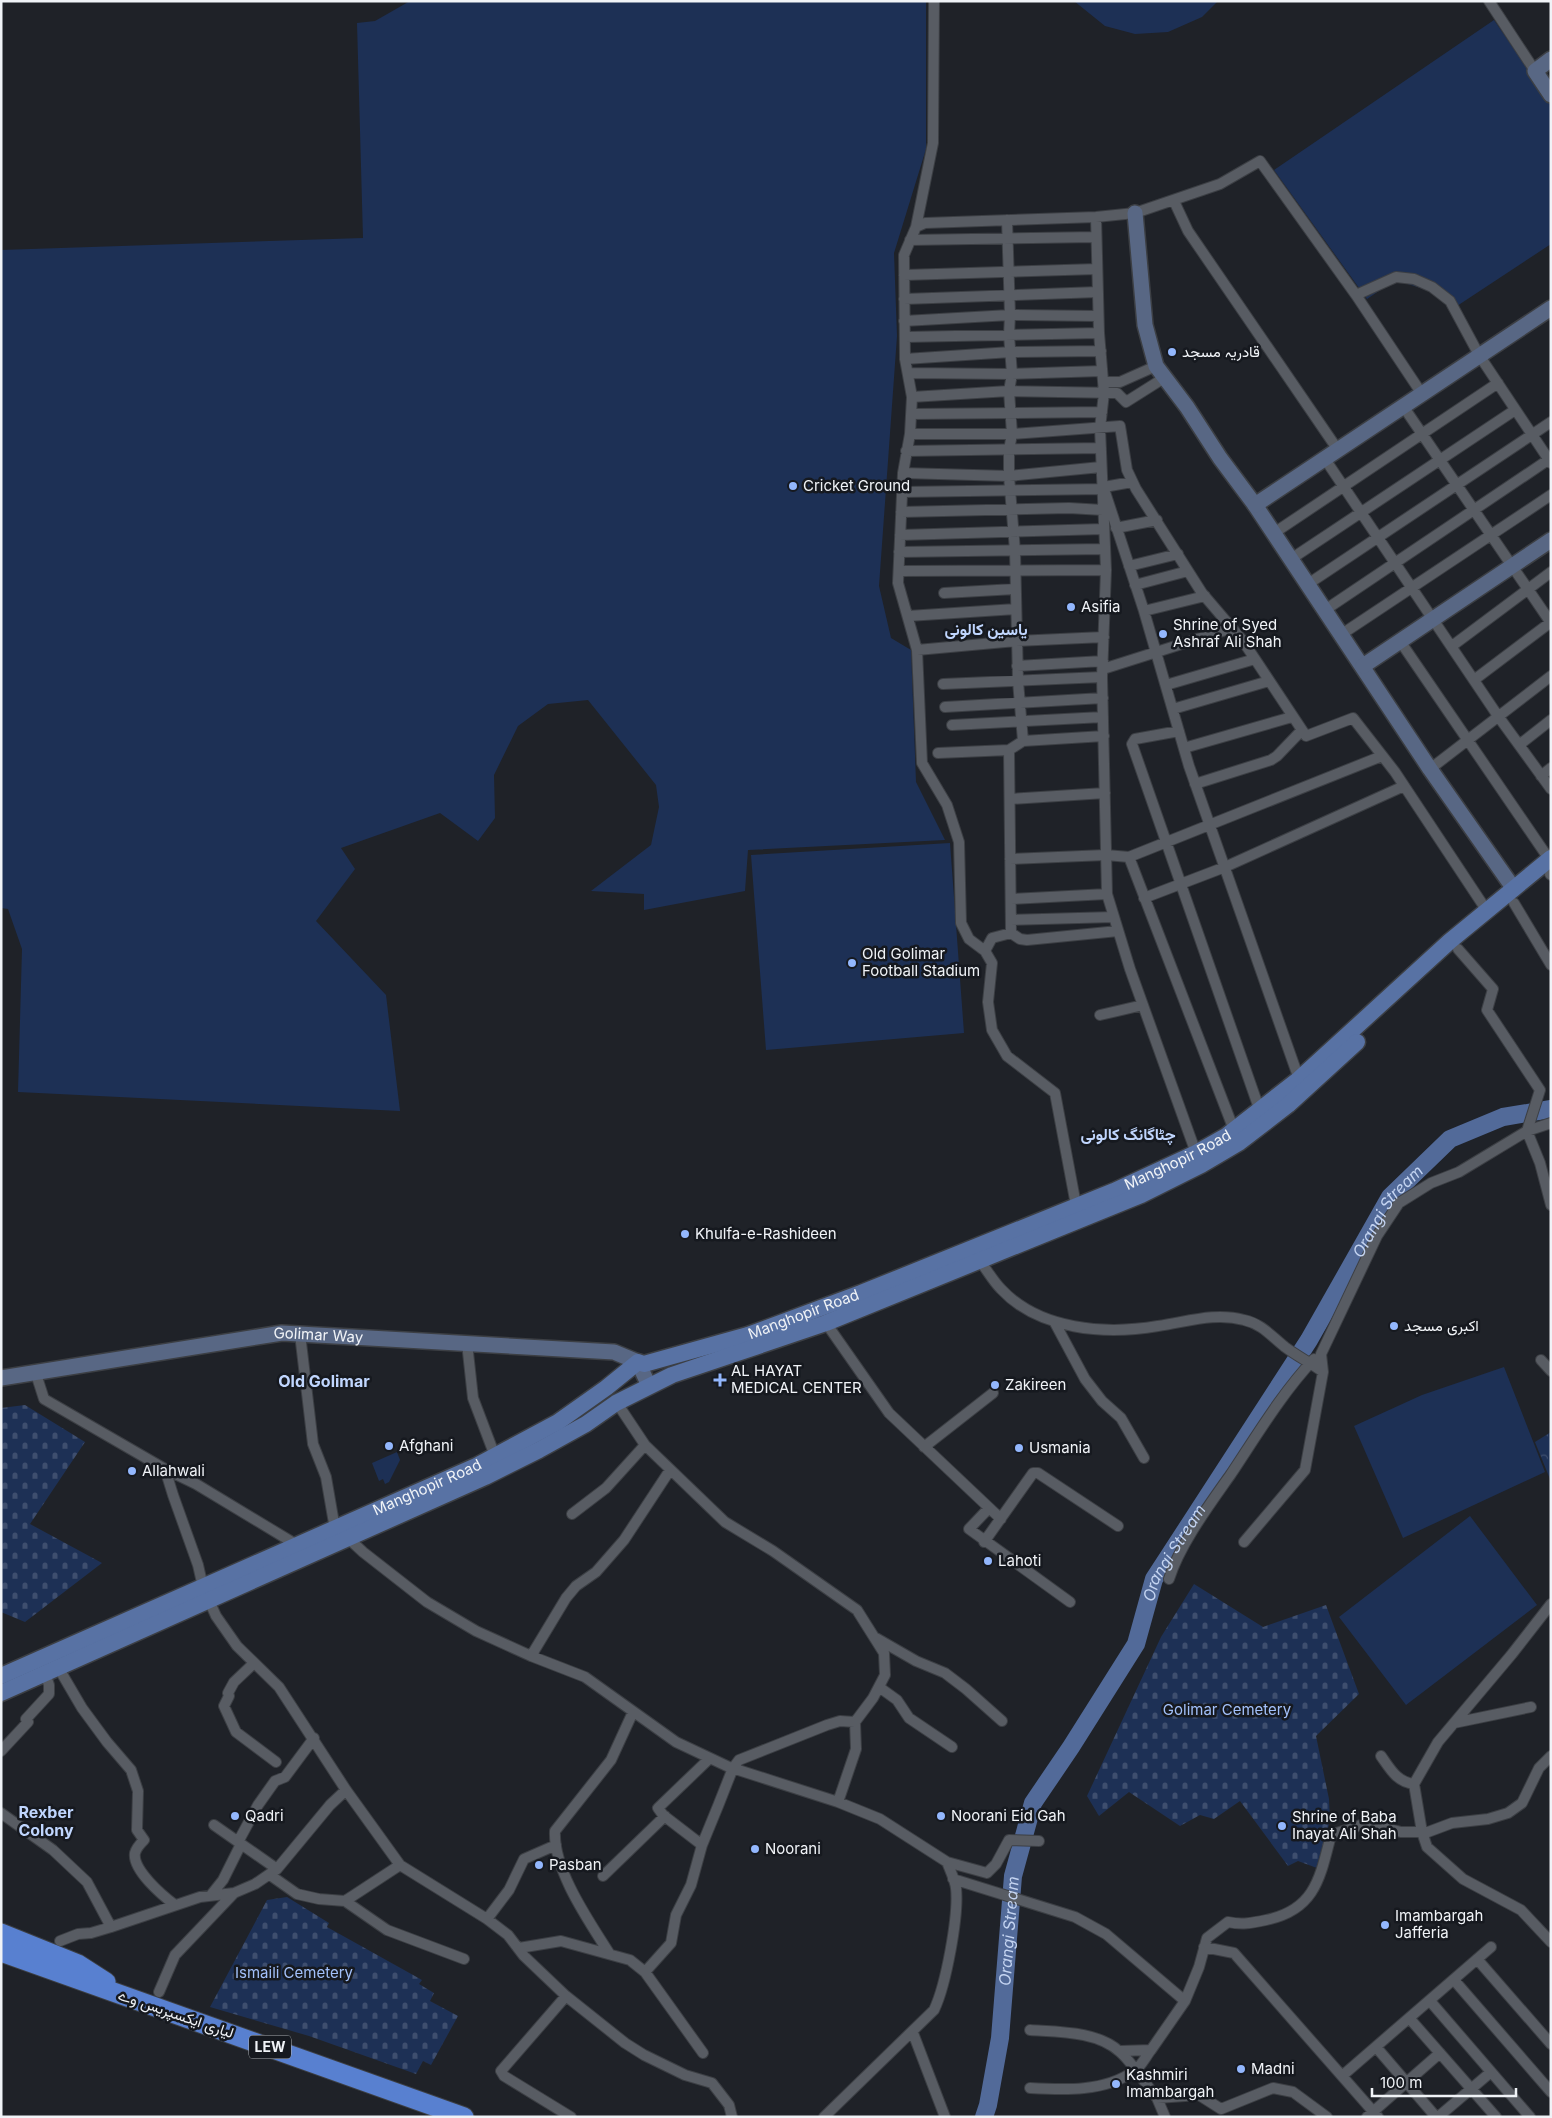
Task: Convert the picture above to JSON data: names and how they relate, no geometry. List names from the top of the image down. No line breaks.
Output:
{"streets":{"highway":["لیاری ایکسپریس وے","LEW"],"main road":["Manghopir Road"],"street":["Golimar Way"]},"crossings":[["Manghopir Road","Golimar Way"],["لیاری ایکسپریس وے","LEW"]],"districts":["یاسین کالونی","چٹاگانگ کالونی","Old Golimar","Rexber Colony"],"water":["Orangi Stream"],"parks":["Golimar Cemetery","Ismaili Cemetery"],"places":{"other":["قادریہ مسجد","Cricket Ground","Asifia","Shrine of Syed Ashraf Ali Shah","Old Golimar Football Stadium","Khulfa-e-Rashideen","اکبری مسجد","Zakireen","Afghani","Usmania","Allahwali","Lahoti","Qadri","Noorani Eid Gah","Shrine of Baba Inayat Ali Shah","Noorani","Pasban","Imambargah Jafferia","Madni","Kashmiri Imambargah"],"health":["AL HAYAT MEDICAL CENTER"]},"scale_bar":"100 m"}
